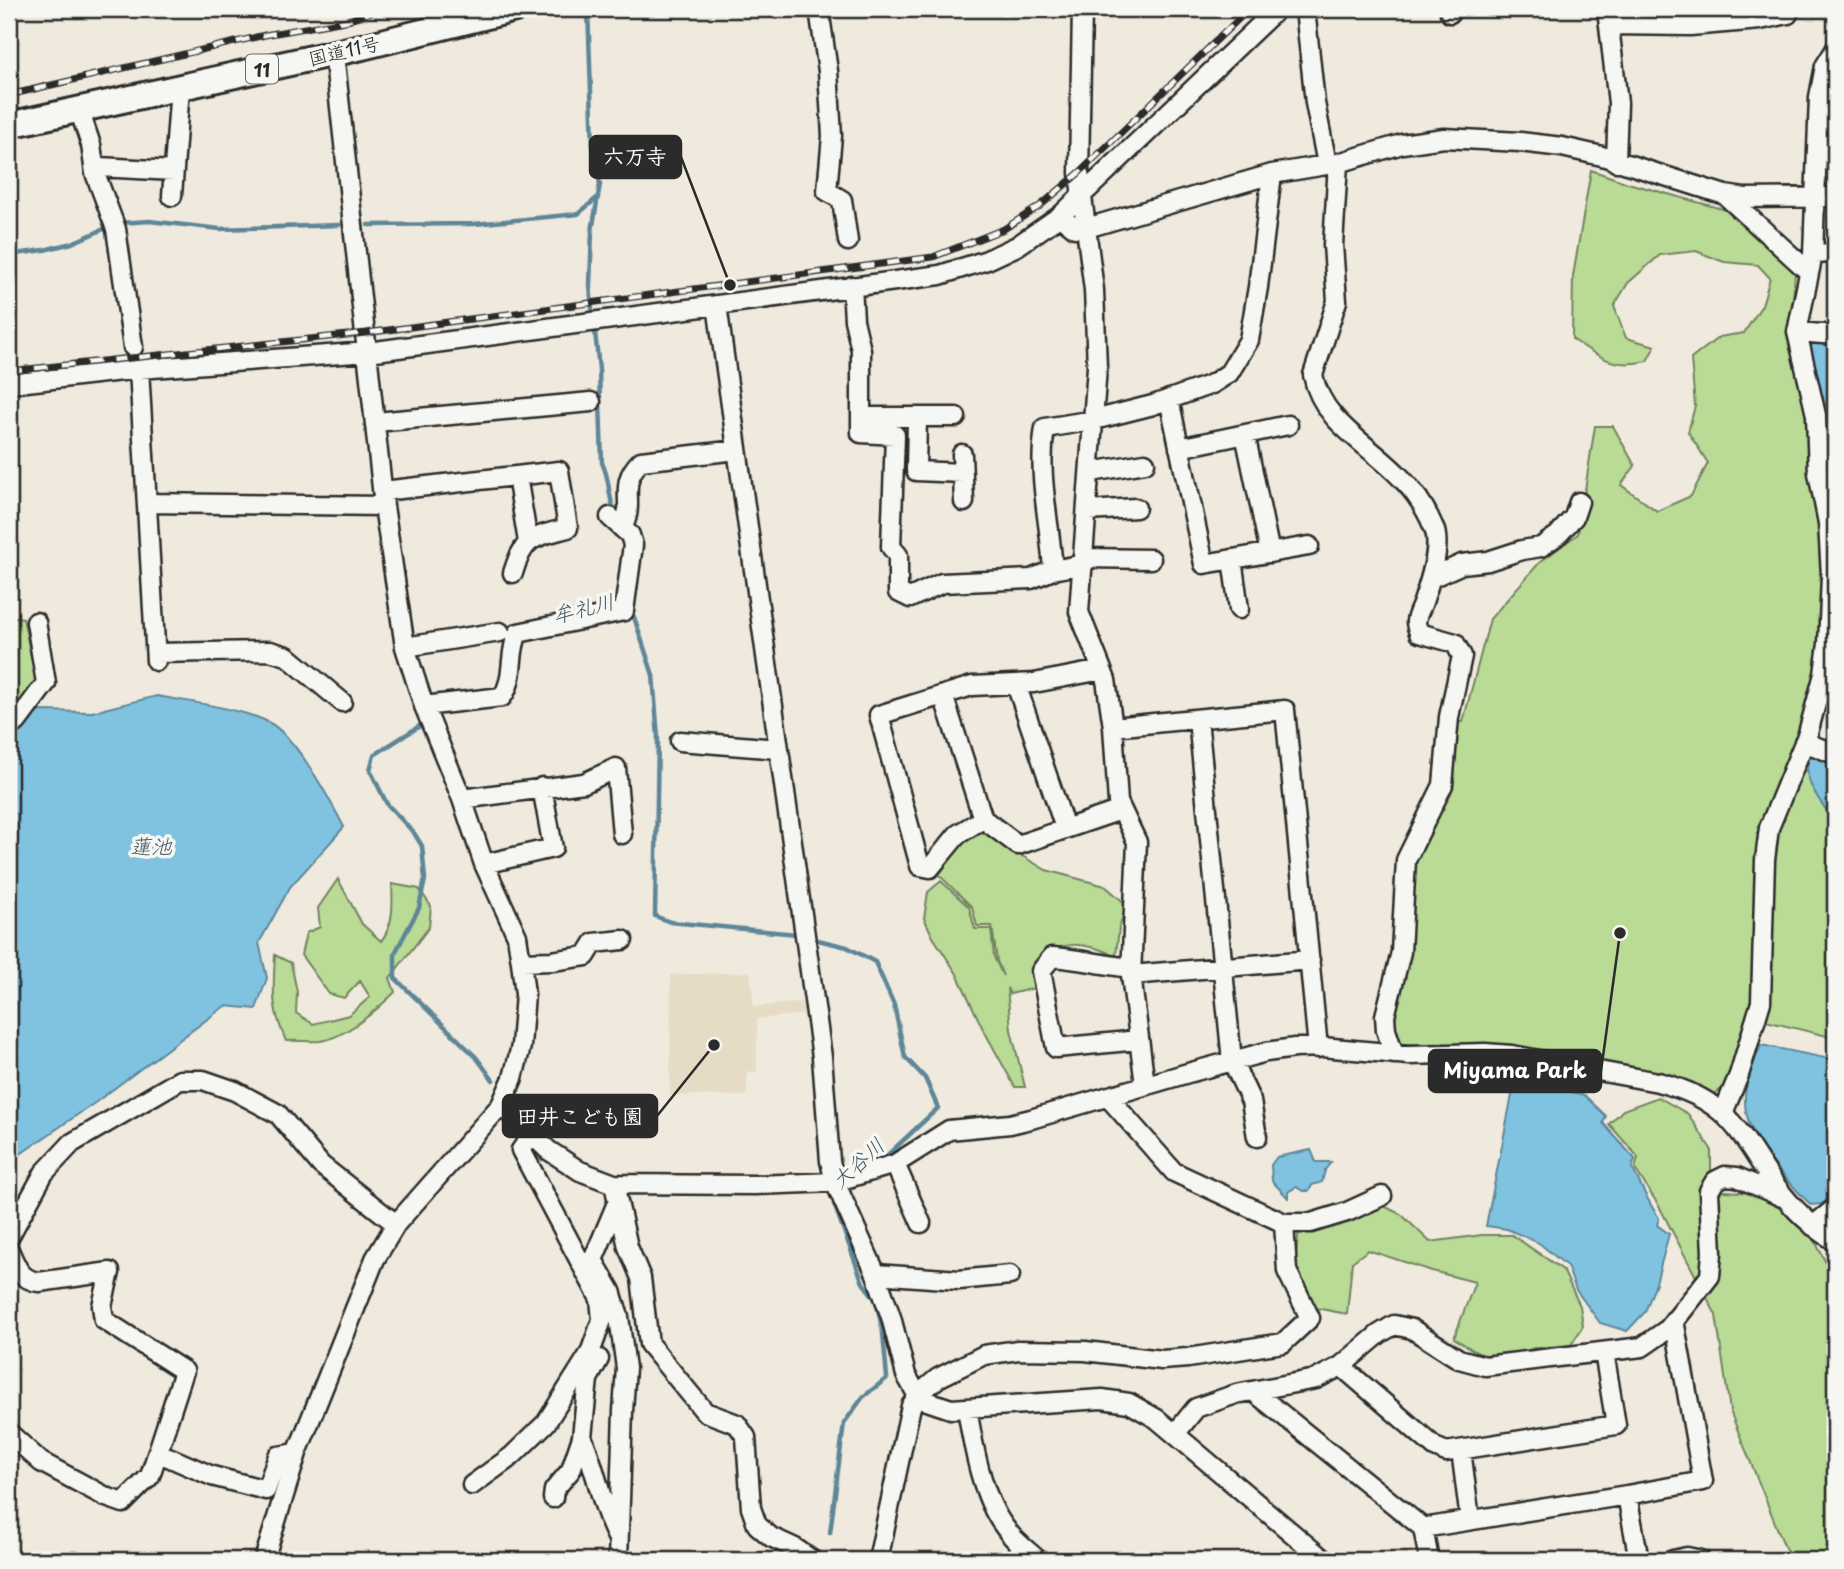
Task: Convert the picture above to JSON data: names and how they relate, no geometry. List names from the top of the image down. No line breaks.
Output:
{"streets":{"highway":["国道11号","11"]},"water":["牟礼川","蓮池","大谷川"],"places":["六万寺","Miyama Park","田井こども園"]}
